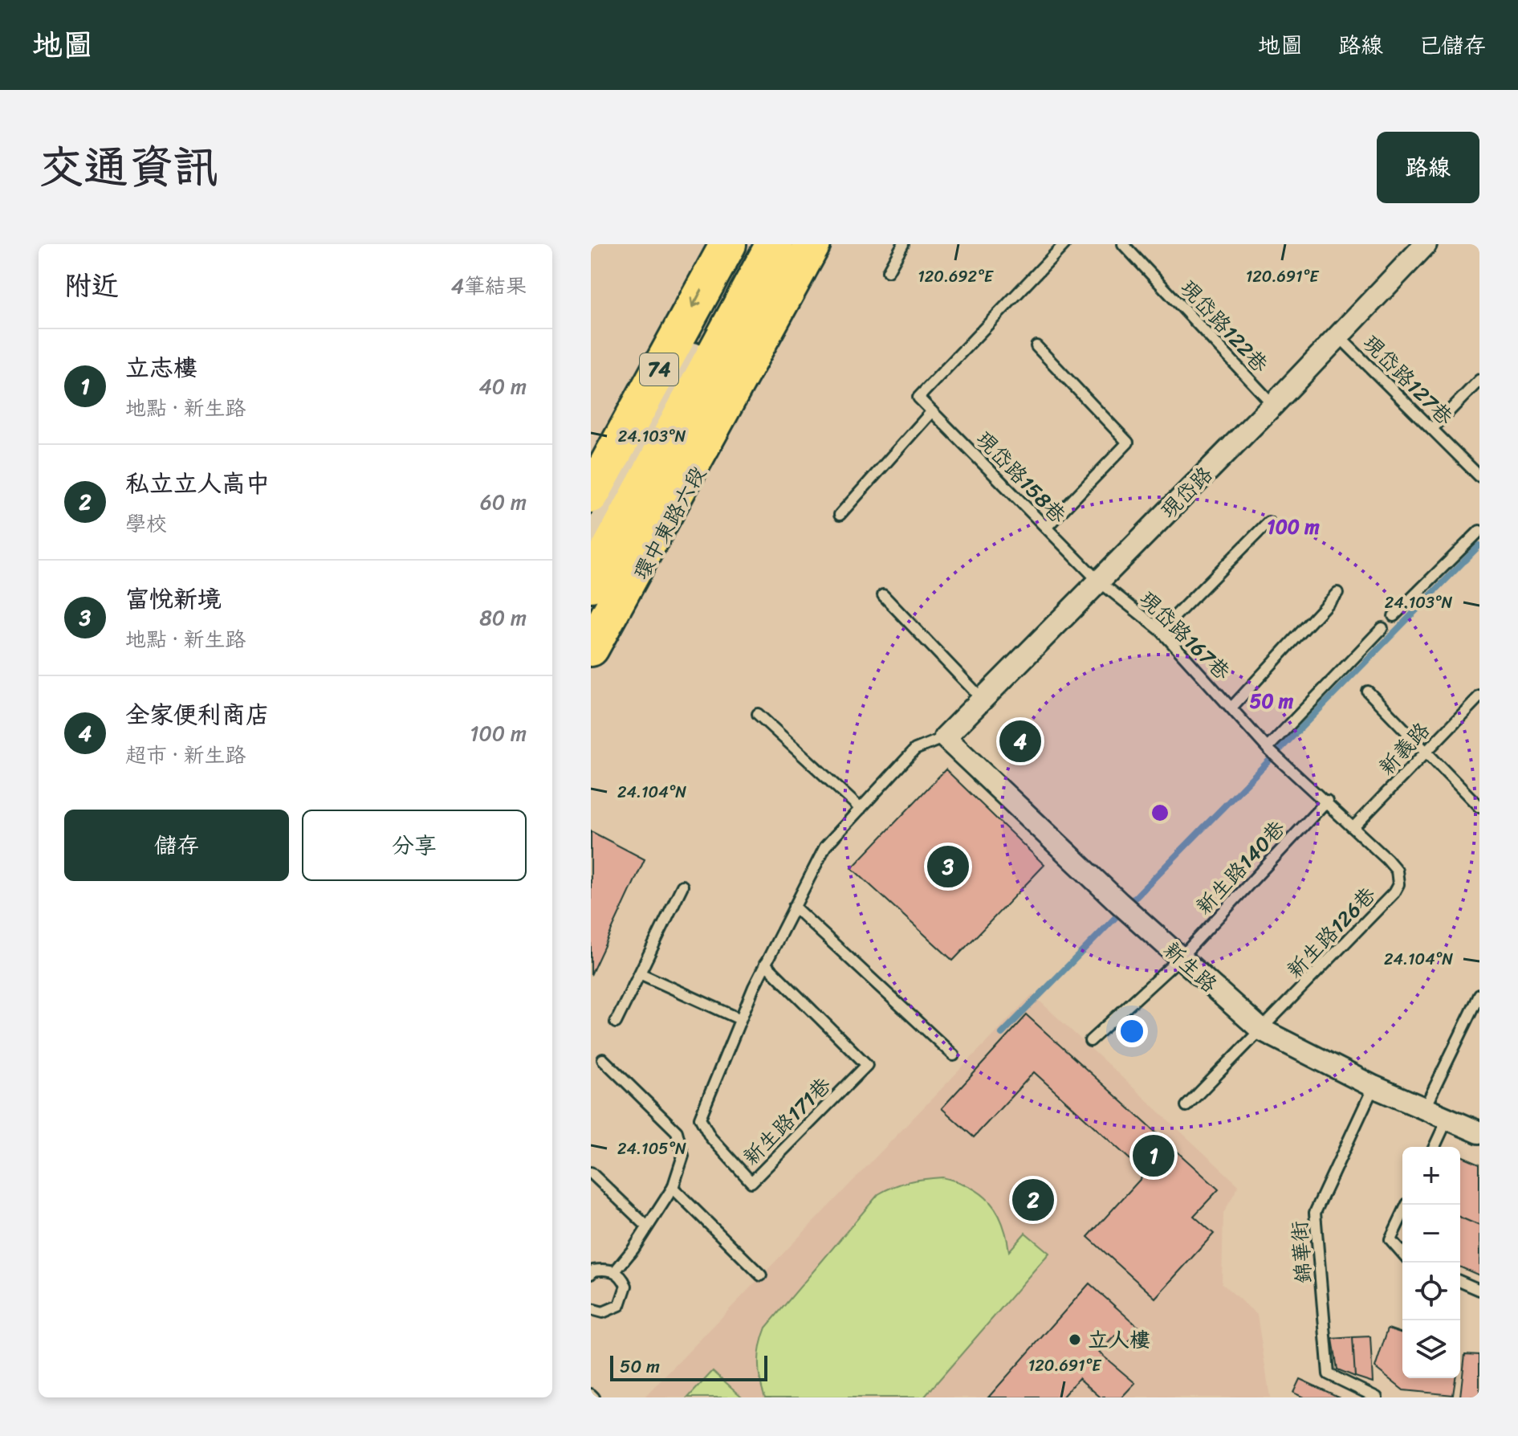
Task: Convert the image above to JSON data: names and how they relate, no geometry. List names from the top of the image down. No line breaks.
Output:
{"streets":{"highway":["74"],"street":["現岱路","環中東路六段","新生路"],"lane":["現岱路122巷","現岱路127巷","現岱路158巷","現岱路167巷","新義路","新生路140巷","新生路126巷","新生路171巷","錦華街"]},"crossings":[["現岱路122巷","現岱路"],["現岱路127巷","現岱路"],["現岱路158巷","現岱路"],["現岱路158巷","現岱路167巷"],["現岱路","現岱路167巷"],["現岱路","新生路"],["現岱路","新生路171巷"],["現岱路167巷","新義路"],["現岱路167巷","新生路140巷"],["現岱路167巷","新生路126巷"],["新義路","新生路126巷"],["新生路140巷","新生路"],["新生路126巷","新生路"],["新生路","新生路171巷"],["新生路","錦華街"]],"places":["立人樓"],"scale_bar":"50 m","page":{"header":"地圖","nav":["地圖","路線","已儲存"],"title":"交通資訊","buttons":["路線",["儲存","分享"]],"heading":["附近","4筆結果"],"list":[{"mark":"1","name":"立志樓","note":"地點 · 新生路","value":"40 m"},{"mark":"2","name":"私立立人高中","note":"學校","value":"60 m"},{"mark":"3","name":"富悅新境","note":"地點 · 新生路","value":"80 m"},{"mark":"4","name":"全家便利商店","note":"超市 · 新生路","value":"100 m"}],"pins":["4","3","1","2"],"map_buttons":["+","−"],"scale":"50 m"},"coordinates":["120.692°E","120.691°E","24.103°N","24.104°N","24.105°N"],"rings":["100 m","50 m"]}
